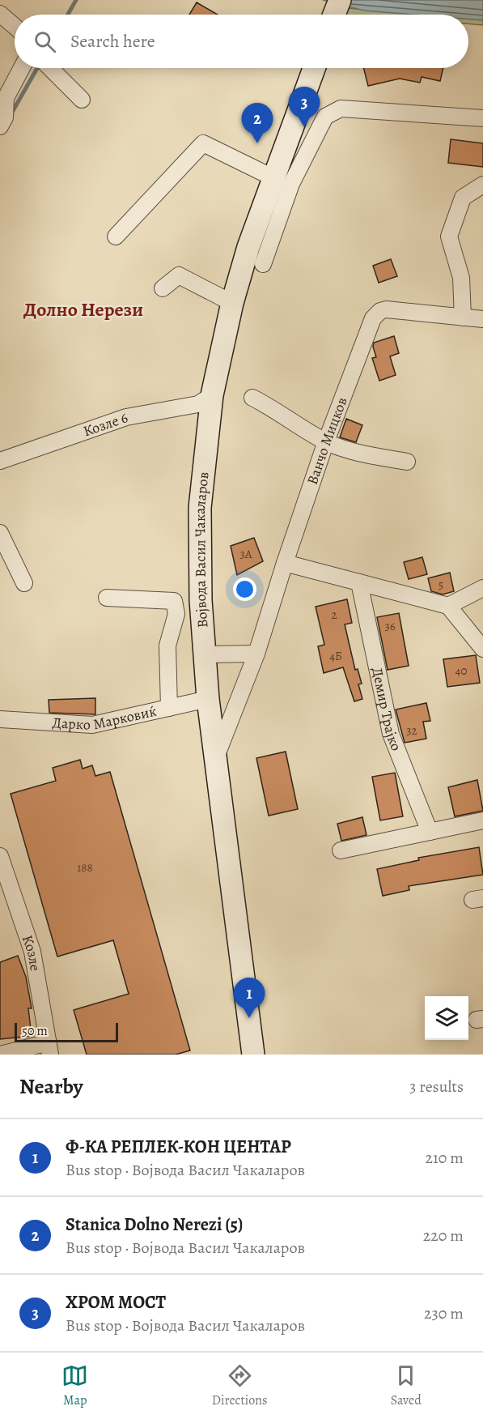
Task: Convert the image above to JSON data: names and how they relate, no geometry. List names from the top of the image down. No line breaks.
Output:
{"streets":{"street":["Козле 6","Ванчо Мицков","Војвода Васил Чакаларов","Демир Трајко","Дарко Марковиќ","Козле"]},"crossings":[["Козле 6","Војвода Васил Чакаларов"],["Ванчо Мицков","Војвода Васил Чакаларов"],["Војвода Васил Чакаларов","Дарко Марковиќ"]],"districts":["Долно Нерези"],"house_numbers":["3A","5","2","36","4Б","40","32","188"],"scale_bar":"50 m","page":{"search":"Search here","pins":["3","2","1"],"scale":"50 m","heading":["Nearby","3 results"],"list":[{"mark":"1","name":"Ф-КА РЕПЛЕК-КОН ЦЕНТАР","note":"Bus stop · Војвода Васил Чакаларов","value":"210 m"},{"mark":"2","name":"Stanica Dolno Nerezi (5)","note":"Bus stop · Војвода Васил Чакаларов","value":"220 m"},{"mark":"3","name":"ХРОМ МОСТ","note":"Bus stop · Војвода Васил Чакаларов","value":"230 m"}],"nav":["Map","Directions","Saved"]}}
